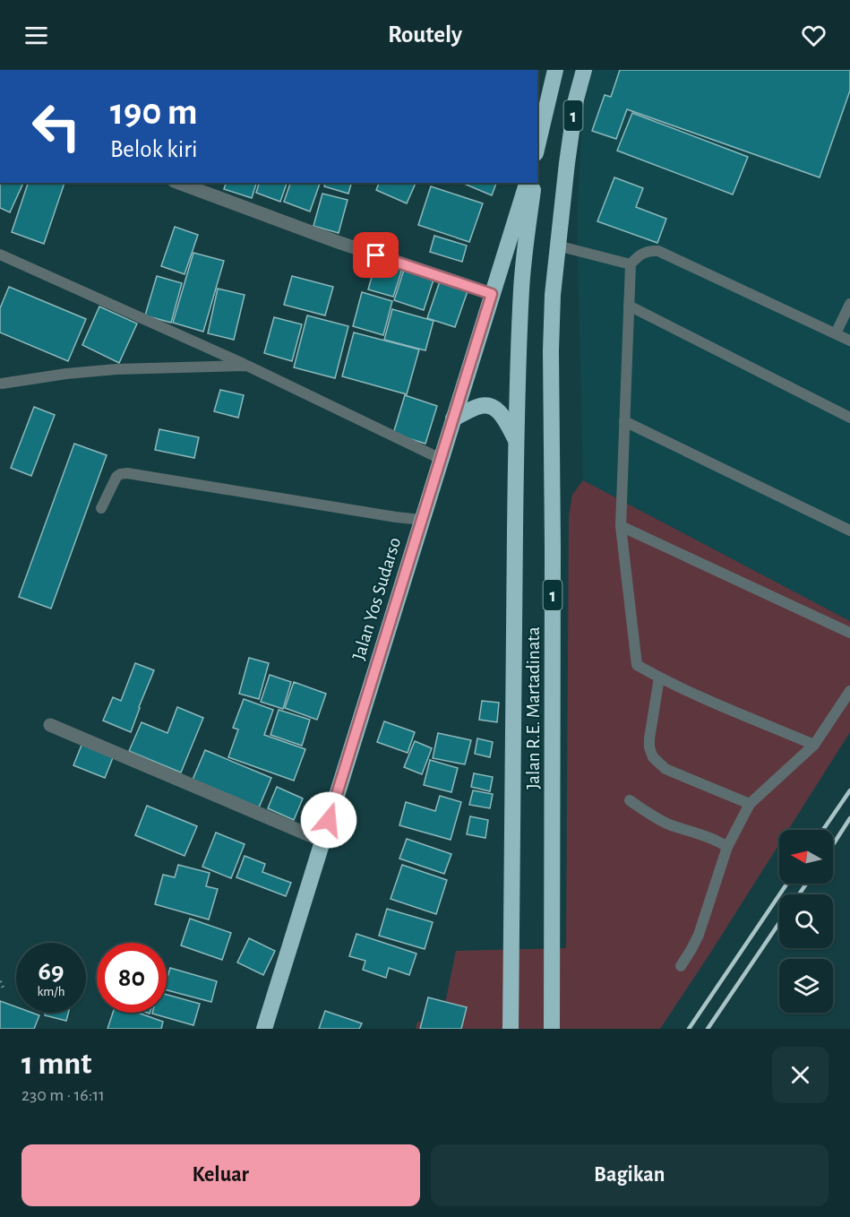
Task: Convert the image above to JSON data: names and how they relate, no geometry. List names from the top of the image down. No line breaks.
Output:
{"streets":{"highway":["1","Jalan Yos Sudarso","Jalan R.E. Martadinata"]},"north":"left","page":{"header":"Routely","turn":["190 m","Belok kiri"],"speed":"69 km/h","limit":"80","heading":["1 mnt","230 m · 16:11"],"buttons":["Keluar","Bagikan"]}}
